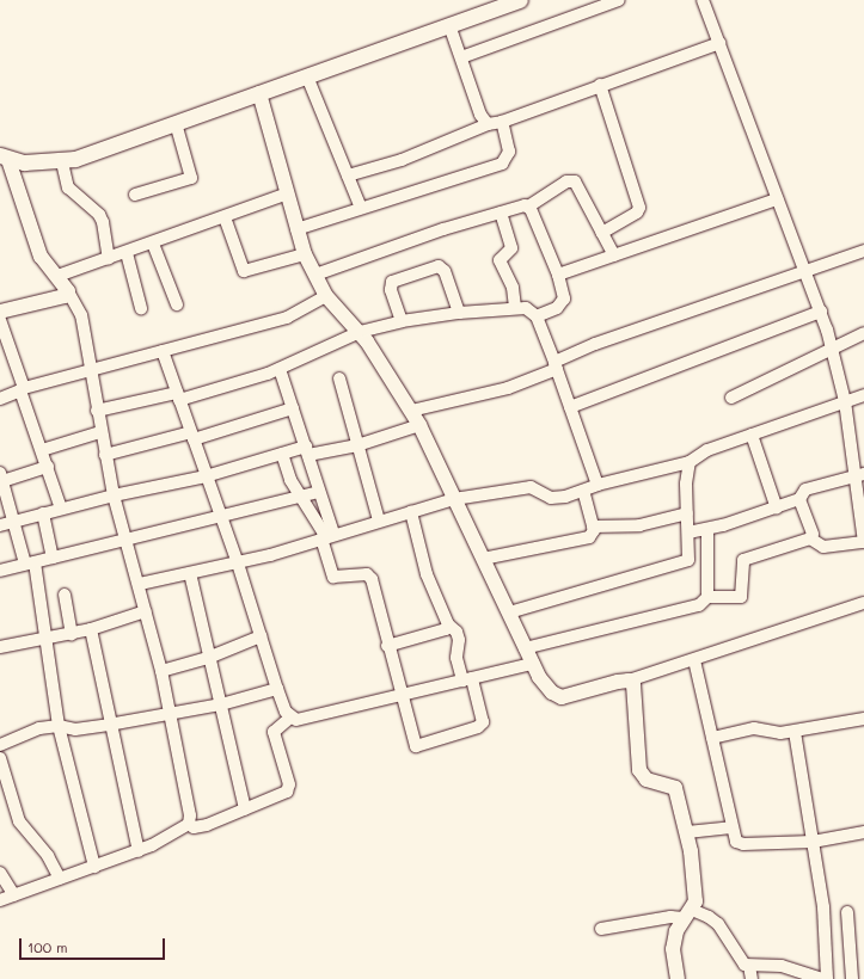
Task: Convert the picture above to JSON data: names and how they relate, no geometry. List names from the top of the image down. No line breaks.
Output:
{"scale_bar":"100 m"}
